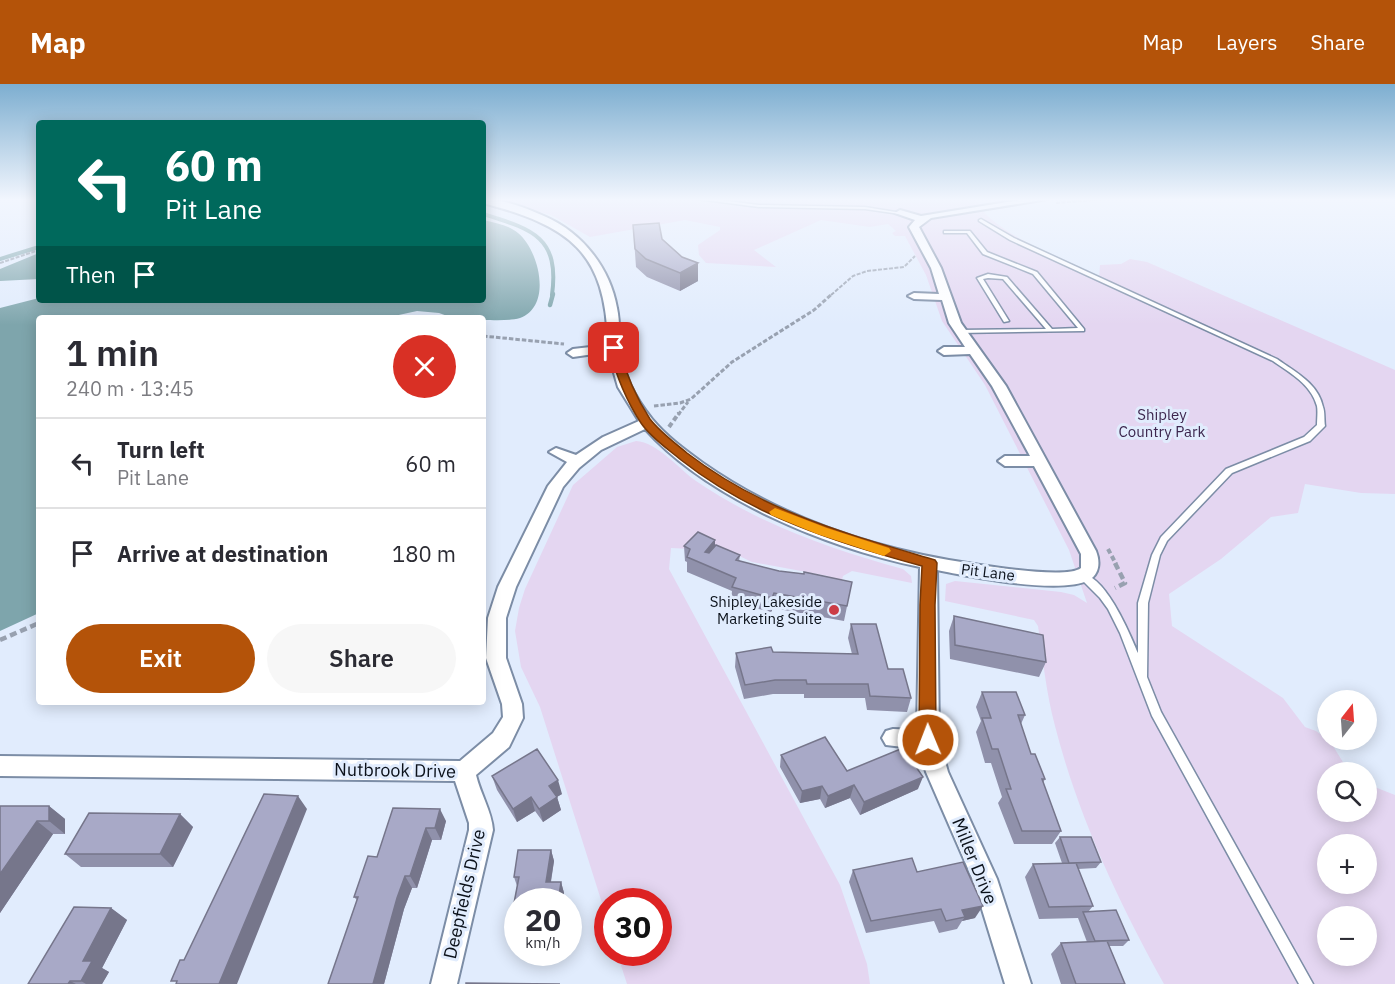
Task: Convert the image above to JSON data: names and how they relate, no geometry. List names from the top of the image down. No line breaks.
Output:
{"streets":{"street":["Pit Lane","Nutbrook Drive","Miller Drive","Deepfields Drive"]},"crossings":[["Pit Lane","Nutbrook Drive"],["Pit Lane","Miller Drive"],["Nutbrook Drive","Deepfields Drive"]],"parks":["Shipley Country Park"],"places":["Shipley Lakeside Marketing Suite"],"north":"top","page":{"header":"Map","nav":["Map","Layers","Share"],"turn":["60 m","Pit Lane"],"then":"Then","heading":["1 min","240 m · 13:45"],"list":[{"name":"Turn left","note":"Pit Lane","value":"60 m"},{"name":"Arrive at destination","value":"180 m"}],"buttons":["Exit","Share"],"map_buttons":["+","−"],"speed":"20 km/h","limit":"30"}}
